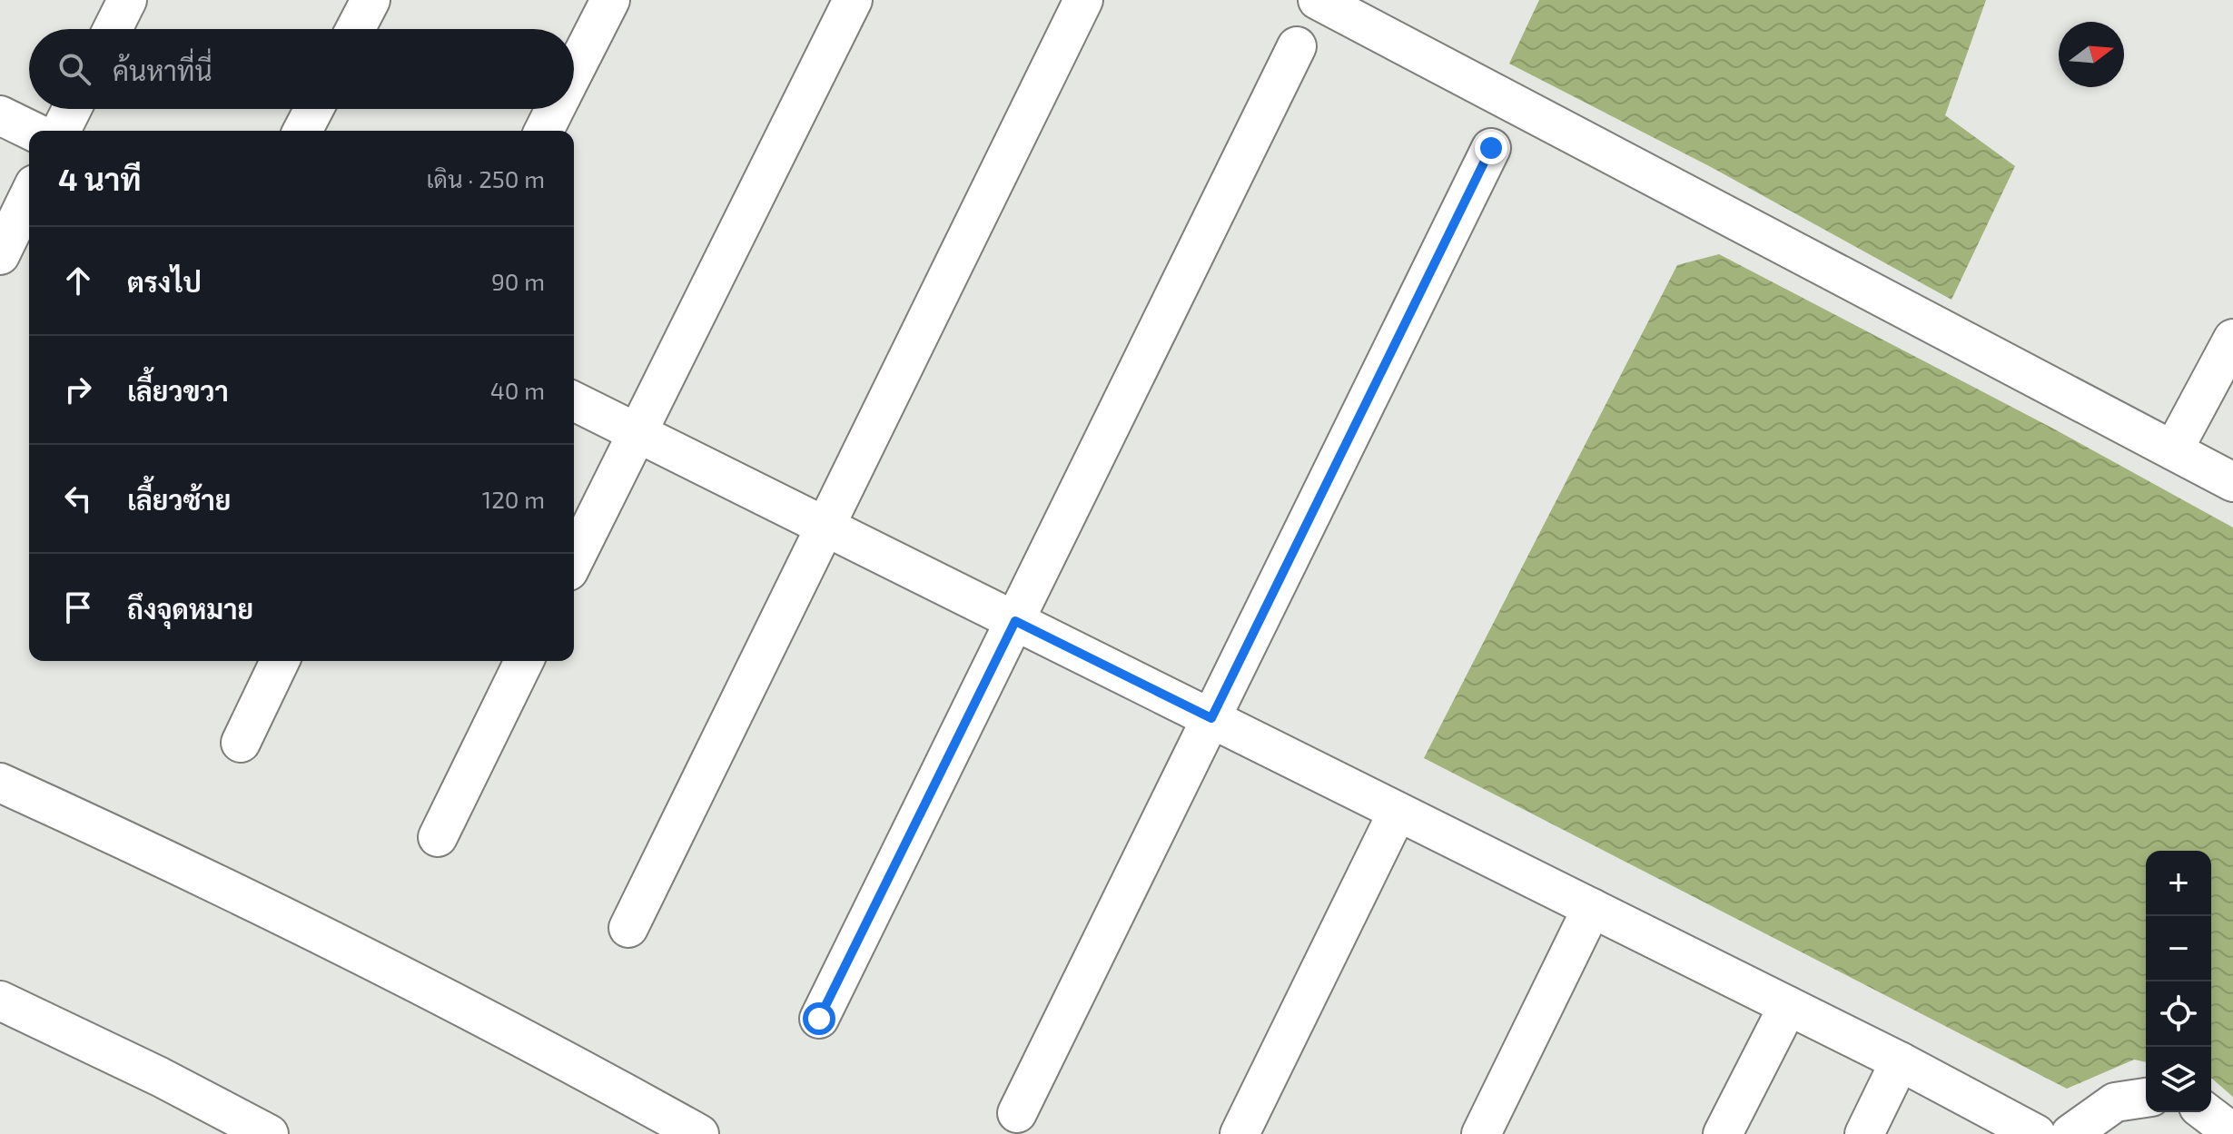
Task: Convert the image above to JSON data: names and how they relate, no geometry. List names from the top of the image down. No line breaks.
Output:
{"north":"right","page":{"search":"ค้นหาที่นี่","heading":["4 นาที","เดิน · 250 m"],"list":[["ตรงไป","90 m"],["เลี้ยวขวา","40 m"],["เลี้ยวซ้าย","120 m"],"ถึงจุดหมาย"],"map_buttons":["+","−"]}}
